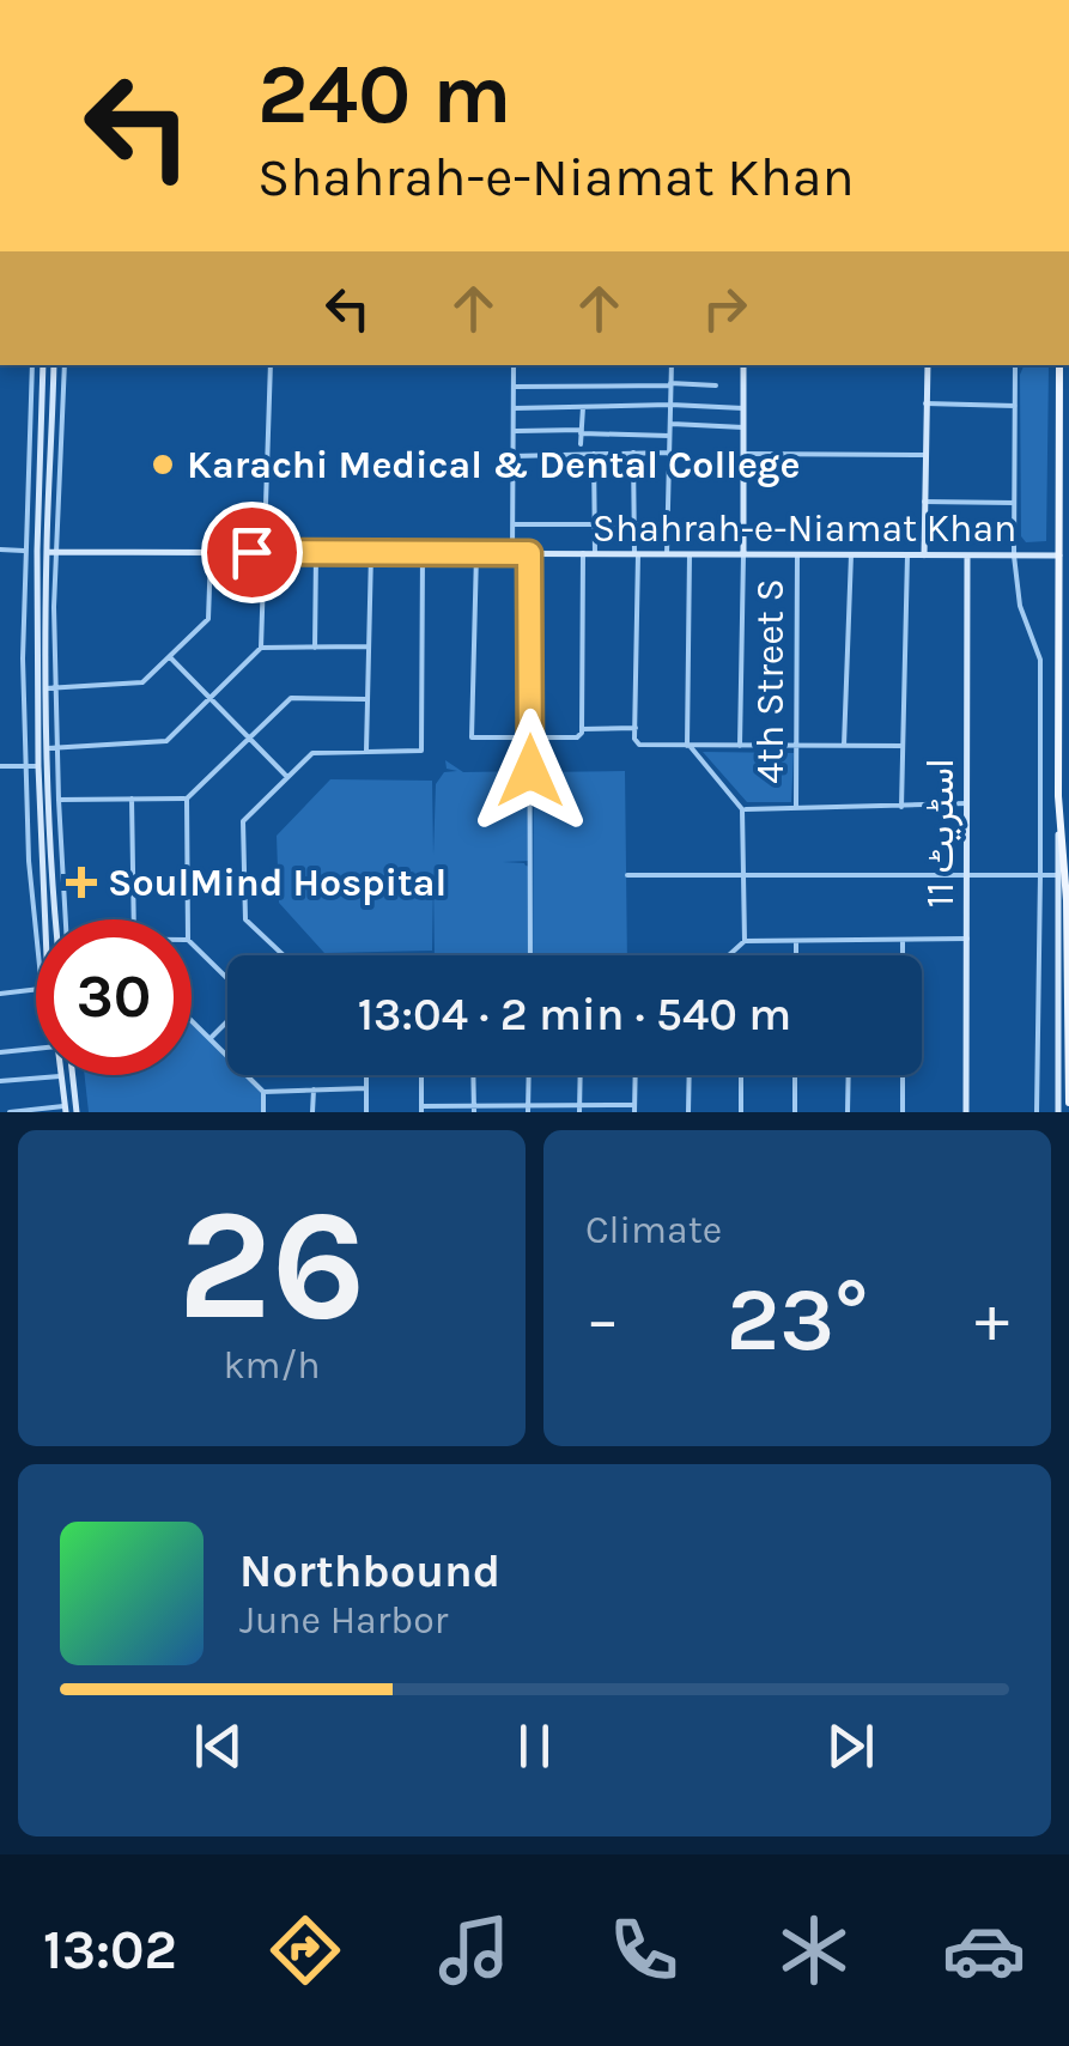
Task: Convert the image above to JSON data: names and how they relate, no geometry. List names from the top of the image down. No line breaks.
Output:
{"streets":{"main road":["Shahrah-e-Niamat Khan","اسٹریٹ 11"],"street":["4th Street S"]},"crossings":[["Shahrah-e-Niamat Khan","4th Street S"],["Shahrah-e-Niamat Khan","اسٹریٹ 11"]],"places":{"other":["Karachi Medical & Dental College"],"health":["SoulMind Hospital"]},"page":{"turn":["240 m","Shahrah-e-Niamat Khan"],"limit":"30","trip":"13:04 · 2 min · 540 m","tile":[["26","km/h"],"Climate"],"heat":["−","23°","+"],"song":["Northbound","June Harbor"],"tabs":"13:02"}}
